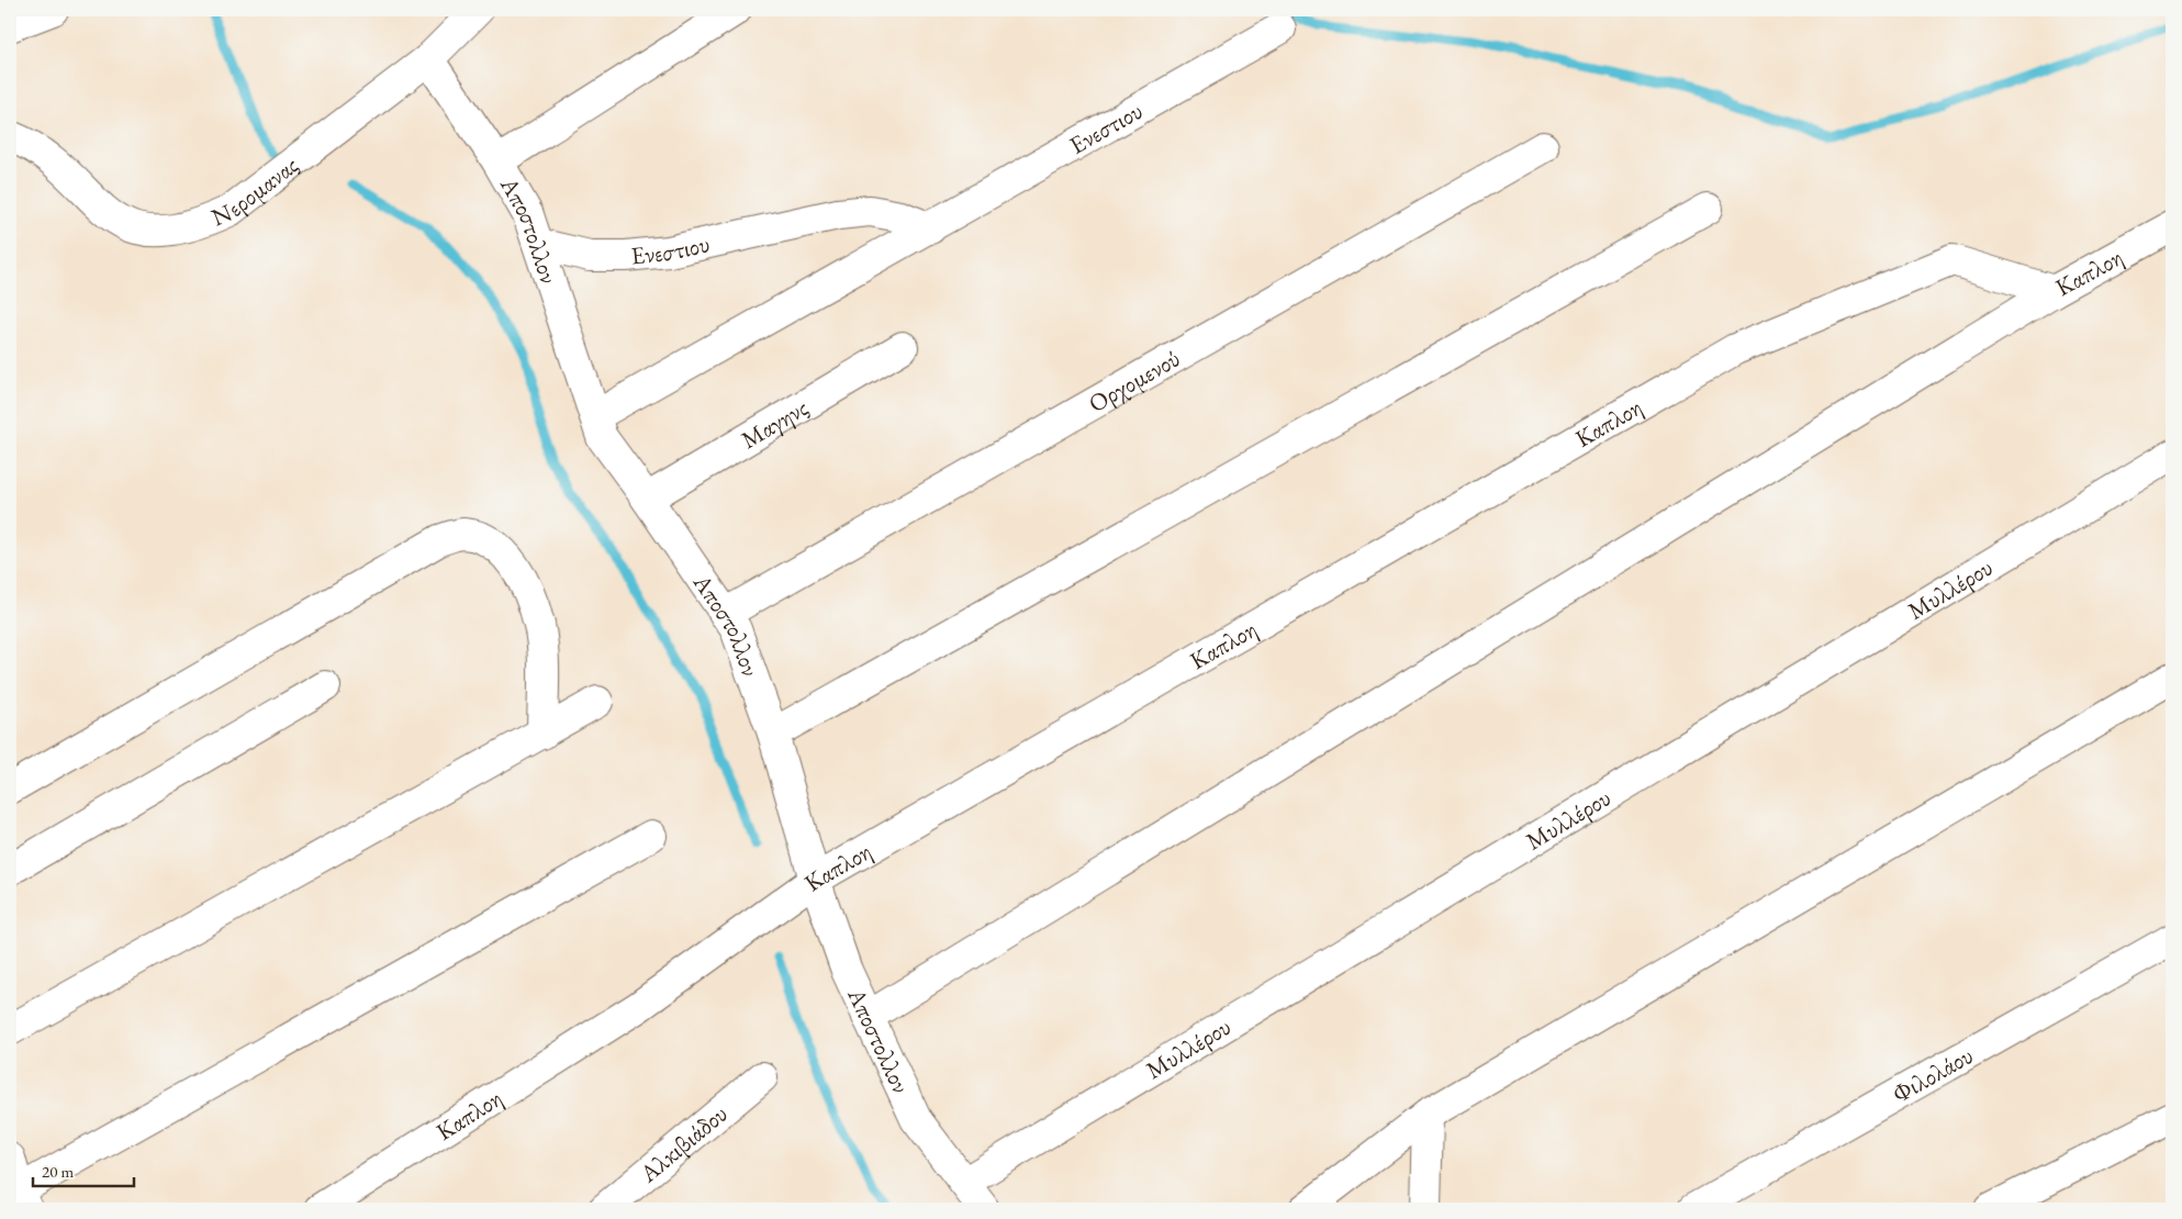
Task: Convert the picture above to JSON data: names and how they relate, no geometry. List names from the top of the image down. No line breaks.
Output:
{"streets":{"street":["Ενεστιου","Νερομανας","Αποστολλον","Καπλοη","Ορχομενού","Μαγηνς","Μυλλέρου","Φιλολάου","Αλκιβιάδου"]},"crossings":[["Ενεστιου","Αποστολλον"],["Νερομανας","Αποστολλον"],["Αποστολλον","Καπλοη"],["Αποστολλον","Ορχομενού"],["Αποστολλον","Μαγηνς"],["Αποστολλον","Μυλλέρου"]],"scale_bar":"20 m"}
